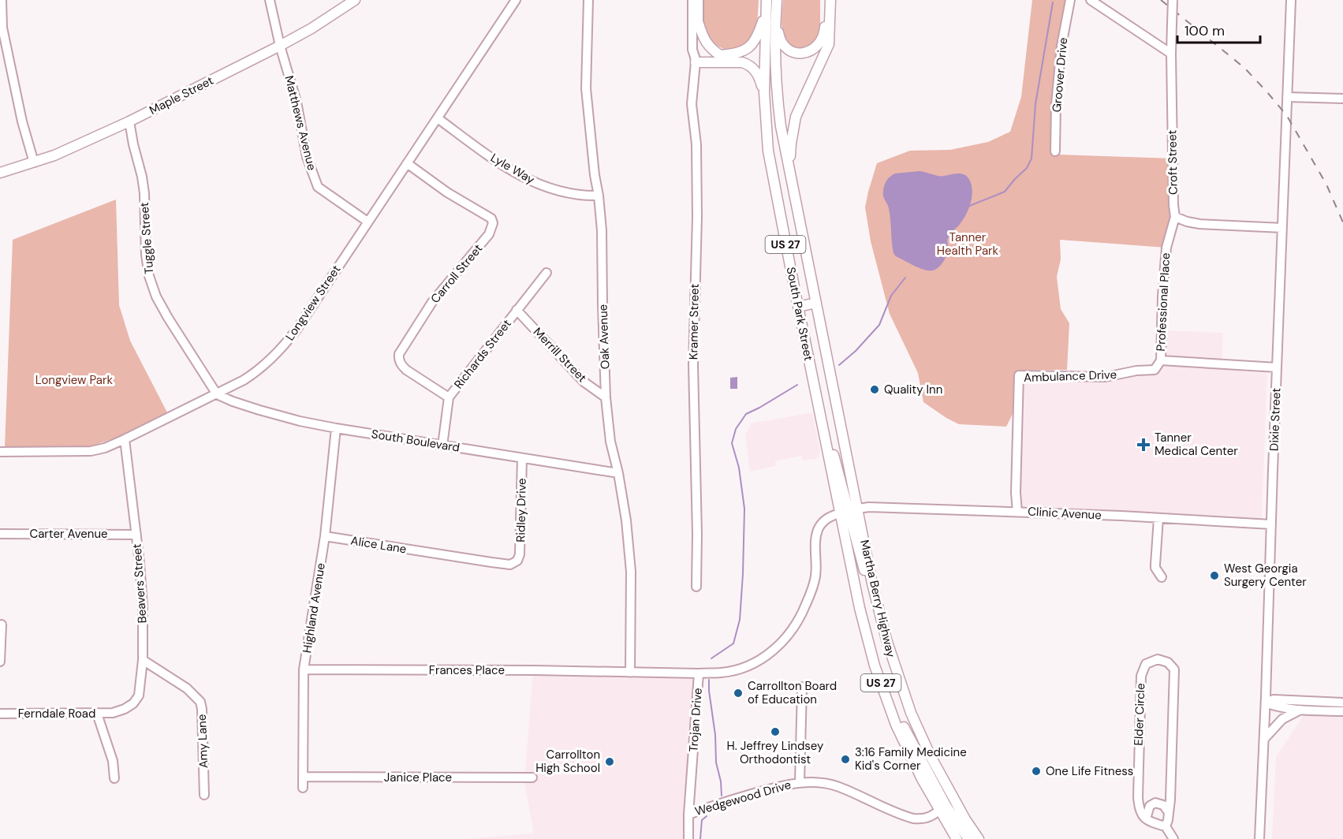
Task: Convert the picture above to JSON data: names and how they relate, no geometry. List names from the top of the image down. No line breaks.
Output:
{"streets":{"main road":["Maple Street","US 27","South Park Street","Martha Berry Highway"],"street":["Groover Drive","Matthews Avenue","Croft Street","Lyle Way","Tuggle Street","Carroll Street","Professional Place","Longview Street","Kramer Street","Oak Avenue","Richards Street","Merrill Street","Ambulance Drive","Dixie Street","South Boulevard","Ridley Drive","Clinic Avenue","Carter Avenue","Alice Lane","Beavers Street","Highland Avenue","Frances Place","Ferndale Road","Elder Circle","Trojan Drive","Amy Lane","Janice Place","Wedgewood Drive"]},"crossings":[["Maple Street","Matthews Avenue"],["Maple Street","Tuggle Street"],["Matthews Avenue","Longview Street"],["Croft Street","Professional Place"],["Lyle Way","Longview Street"],["Lyle Way","Oak Avenue"],["Tuggle Street","Longview Street"],["Tuggle Street","South Boulevard"],["Carroll Street","Longview Street"],["Carroll Street","Richards Street"],["Professional Place","Ambulance Drive"],["Longview Street","South Boulevard"],["Longview Street","Beavers Street"],["South Park Street","Clinic Avenue"],["South Park Street","Martha Berry Highway"],["South Park Street","Trojan Drive"],["Oak Avenue","Merrill Street"],["Oak Avenue","South Boulevard"],["Oak Avenue","Frances Place"],["Richards Street","Merrill Street"],["Richards Street","South Boulevard"],["Ambulance Drive","Clinic Avenue"],["Dixie Street","Clinic Avenue"],["South Boulevard","Ridley Drive"],["South Boulevard","Highland Avenue"],["Ridley Drive","Alice Lane"],["Clinic Avenue","Martha Berry Highway"],["Clinic Avenue","Trojan Drive"],["Carter Avenue","Beavers Street"],["Alice Lane","Highland Avenue"],["Beavers Street","Ferndale Road"],["Beavers Street","Amy Lane"],["Martha Berry Highway","Trojan Drive"],["Martha Berry Highway","Wedgewood Drive"],["Highland Avenue","Frances Place"],["Highland Avenue","Janice Place"],["Frances Place","Trojan Drive"],["Trojan Drive","Wedgewood Drive"]],"parks":["Tanner Health Park","Longview Park"],"places":{"other":["Quality Inn","West Georgia Surgery Center","Carrollton Board of Education","H. Jeffrey Lindsey Orthodontist","3:16 Family Medicine Kid's Corner","Carrollton High School","One Life Fitness"],"health":["Tanner Medical Center"]},"scale_bar":"100 m"}
